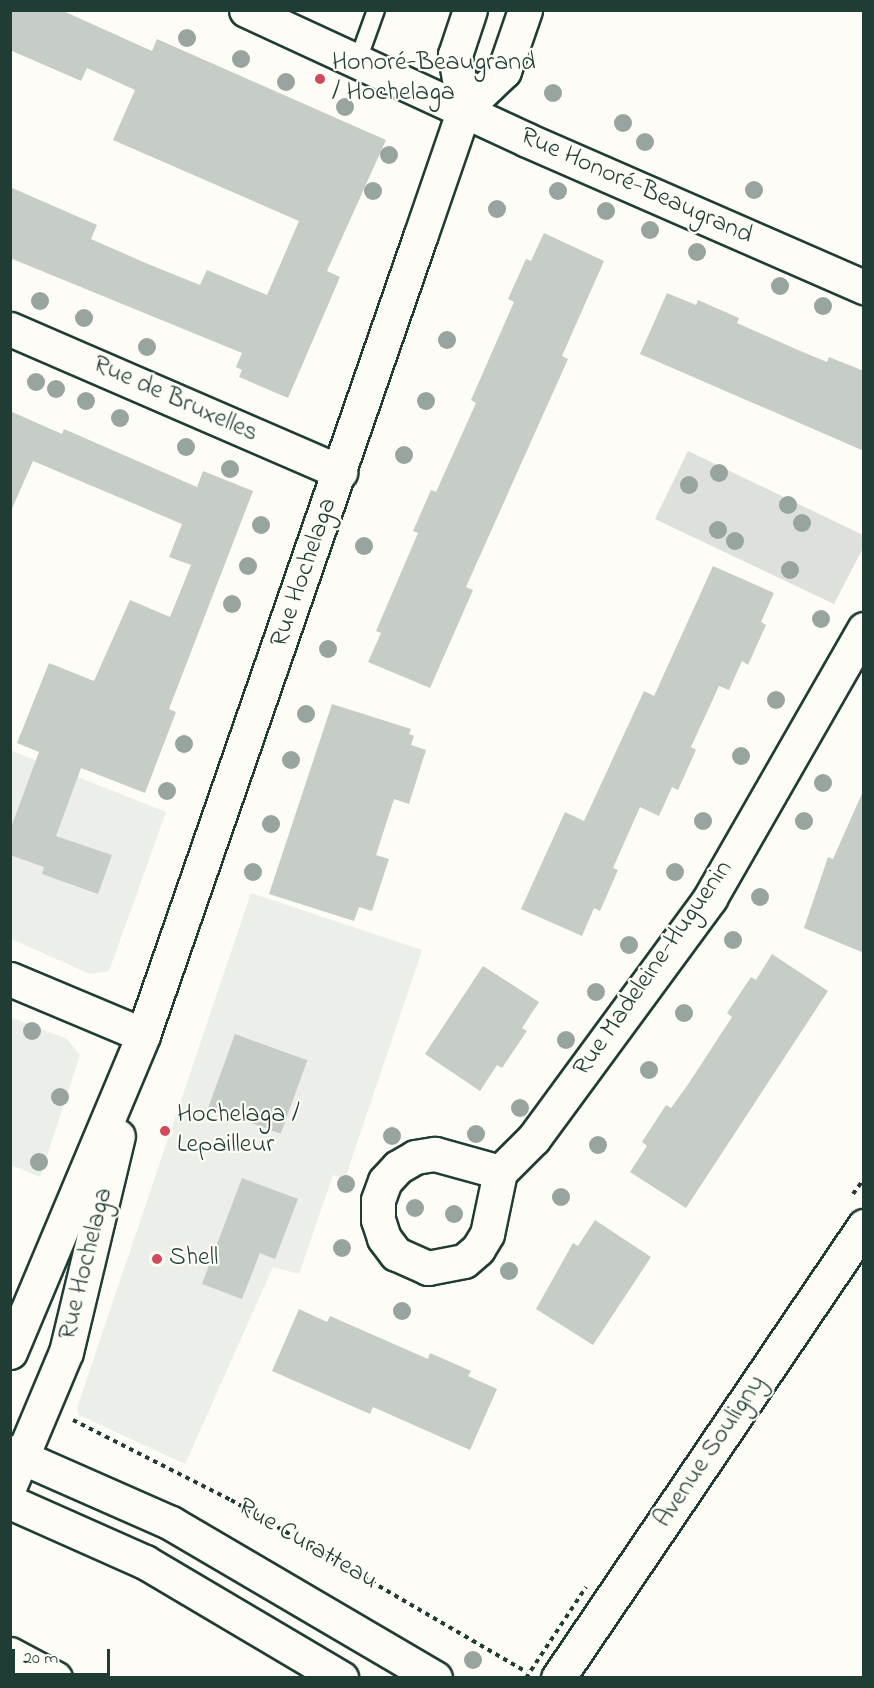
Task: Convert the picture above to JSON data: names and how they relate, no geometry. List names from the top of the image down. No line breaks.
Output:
{"streets":{"main road":["Rue Honoré-Beaugrand","Rue de Bruxelles","Rue Hochelaga","Rue Madeleine-Huguenin","Avenue Souligny","Rue Curatteau"]},"crossings":[["Rue Honoré-Beaugrand","Rue Hochelaga"],["Rue de Bruxelles","Rue Hochelaga"],["Rue Hochelaga","Rue Curatteau"]],"places":["Honoré-Beaugrand / Hochelaga","Hochelaga / Lepailleur","Shell"],"scale_bar":"20 m"}
